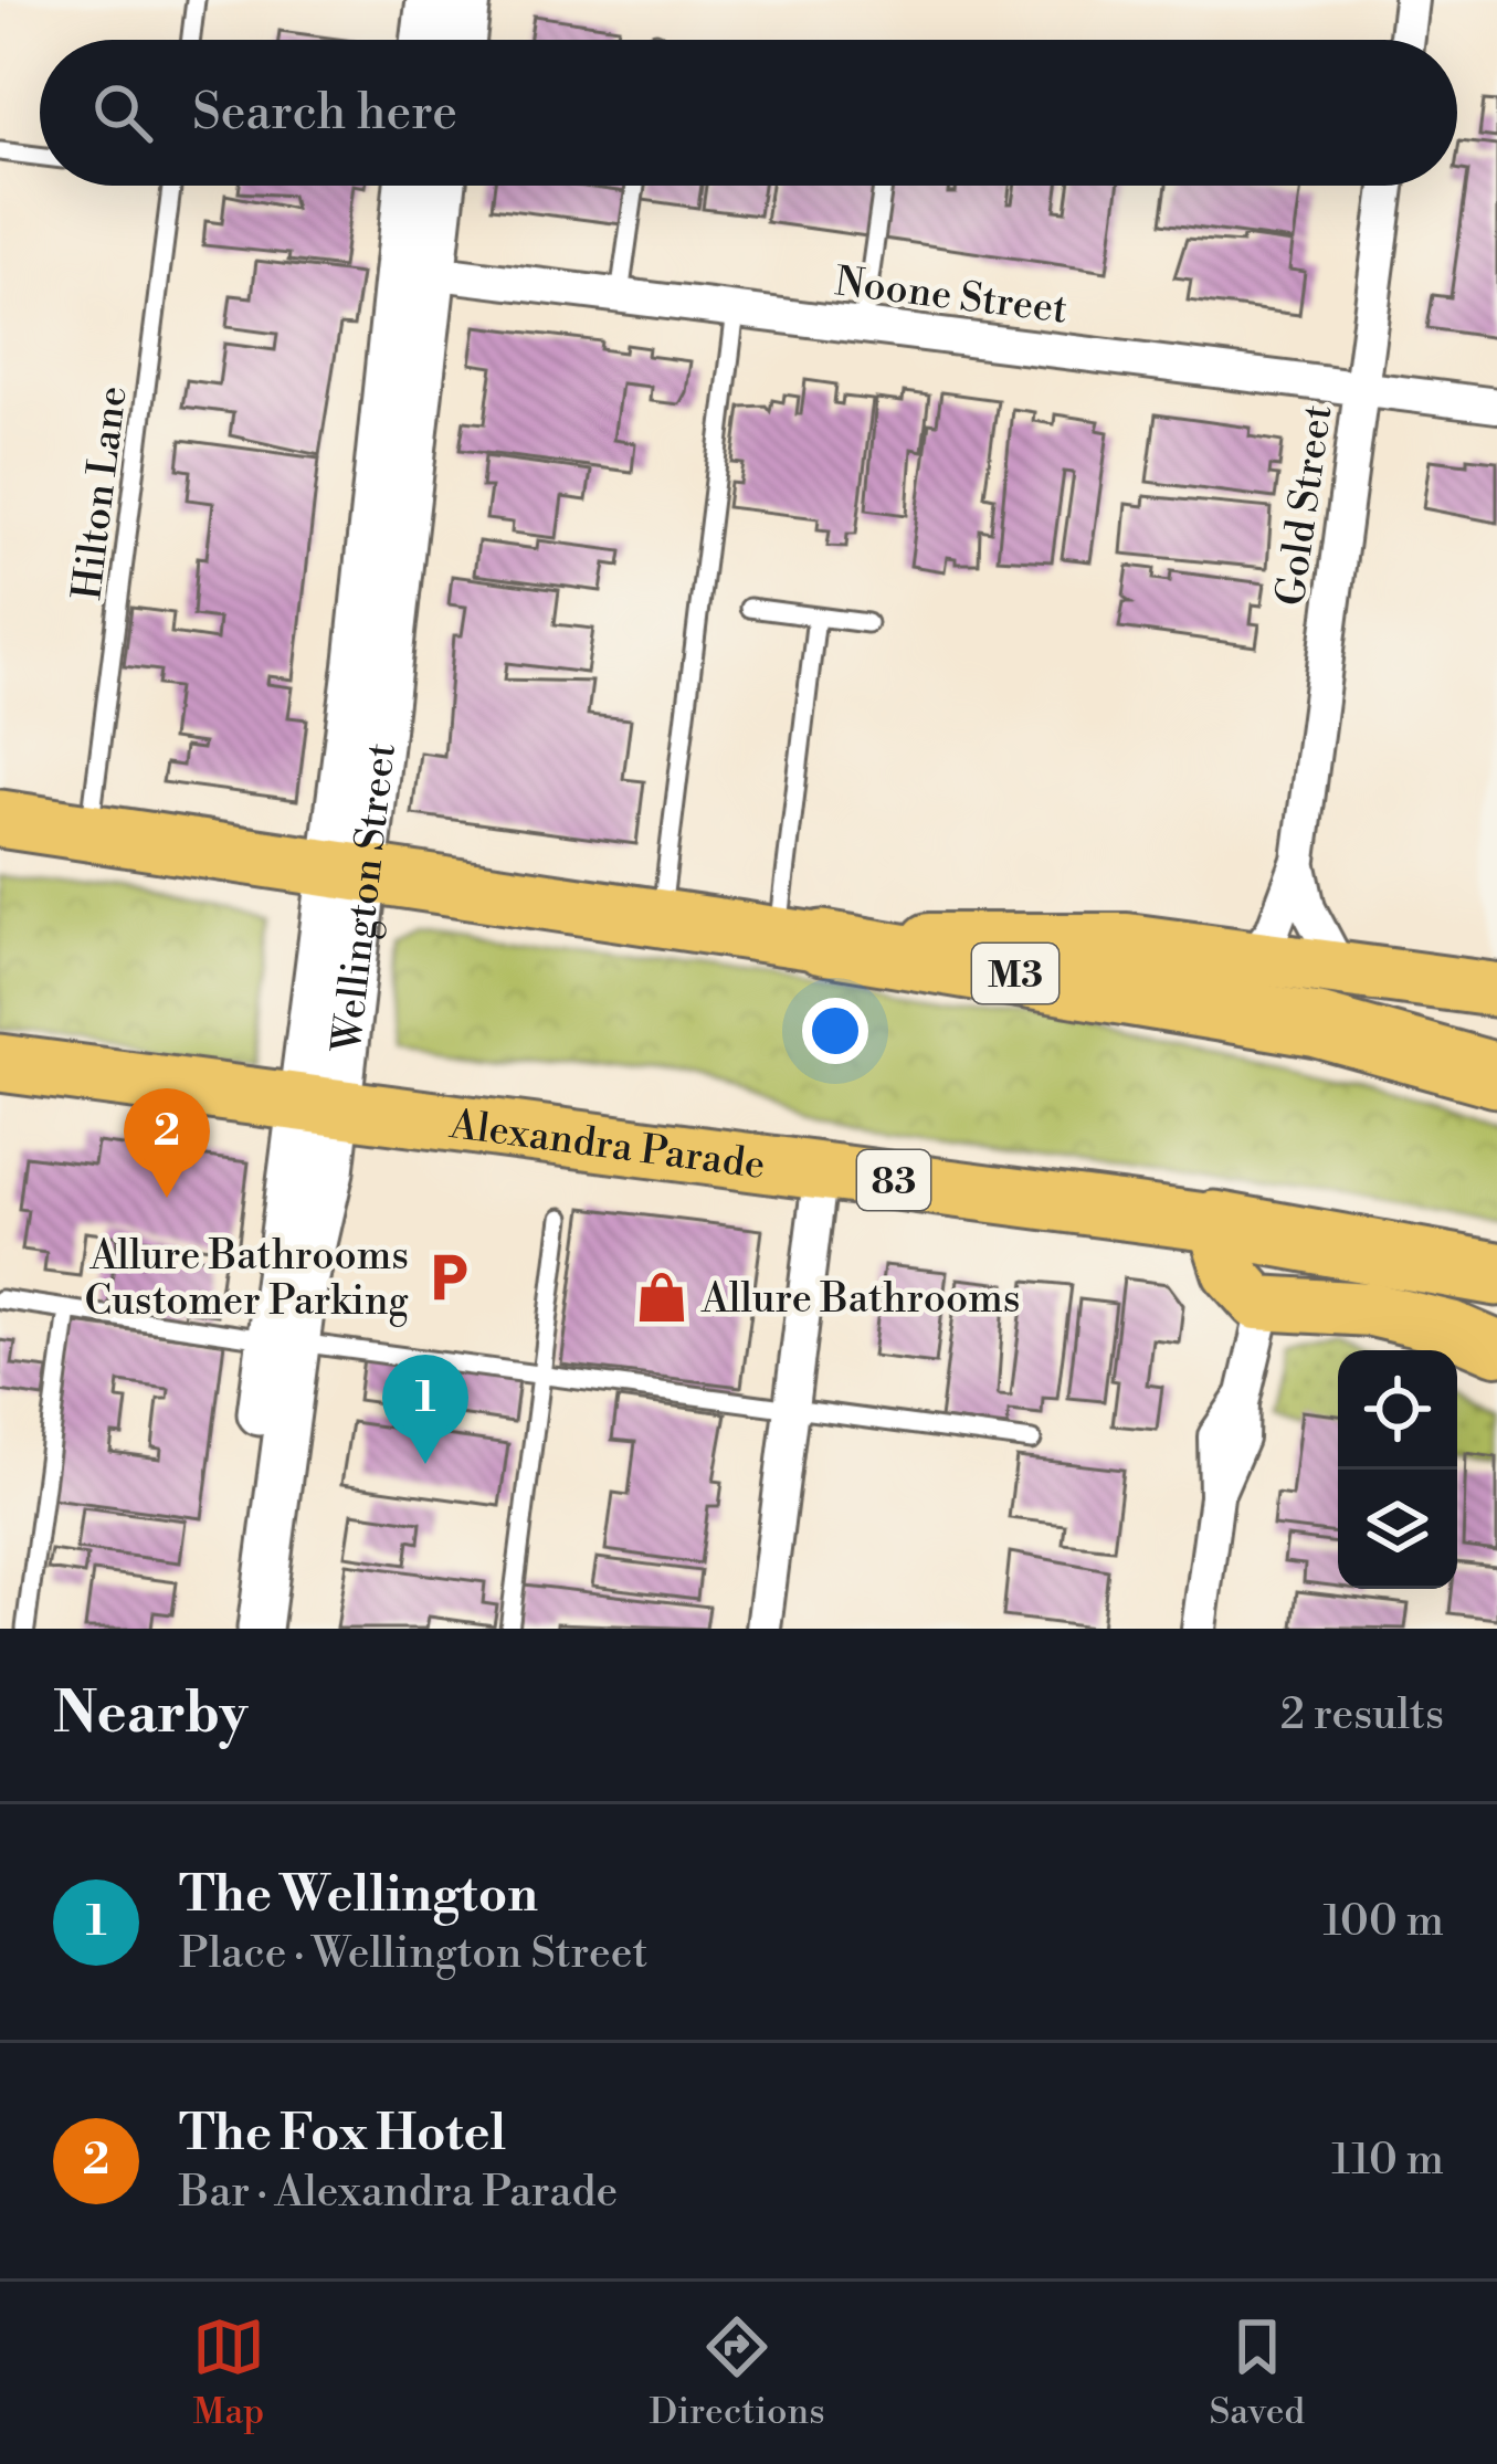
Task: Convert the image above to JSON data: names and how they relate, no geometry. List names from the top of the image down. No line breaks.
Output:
{"streets":{"highway":["M3","Alexandra Parade","83"],"street":["Noone Street","Gold Street","Wellington Street"],"lane":["Hilton Lane"]},"crossings":[["Noone Street","Gold Street"],["Noone Street","Wellington Street"],["Wellington Street","Alexandra Parade"]],"places":{"parking":["Allure Bathrooms Customer Parking"],"shop":["Allure Bathrooms"]},"page":{"search":"Search here","pins":["2","1"],"heading":["Nearby","2 results"],"list":[{"mark":"1","name":"The Wellington","note":"Place · Wellington Street","value":"100 m"},{"mark":"2","name":"The Fox Hotel","note":"Bar · Alexandra Parade","value":"110 m"}],"nav":["Map","Directions","Saved"]}}
